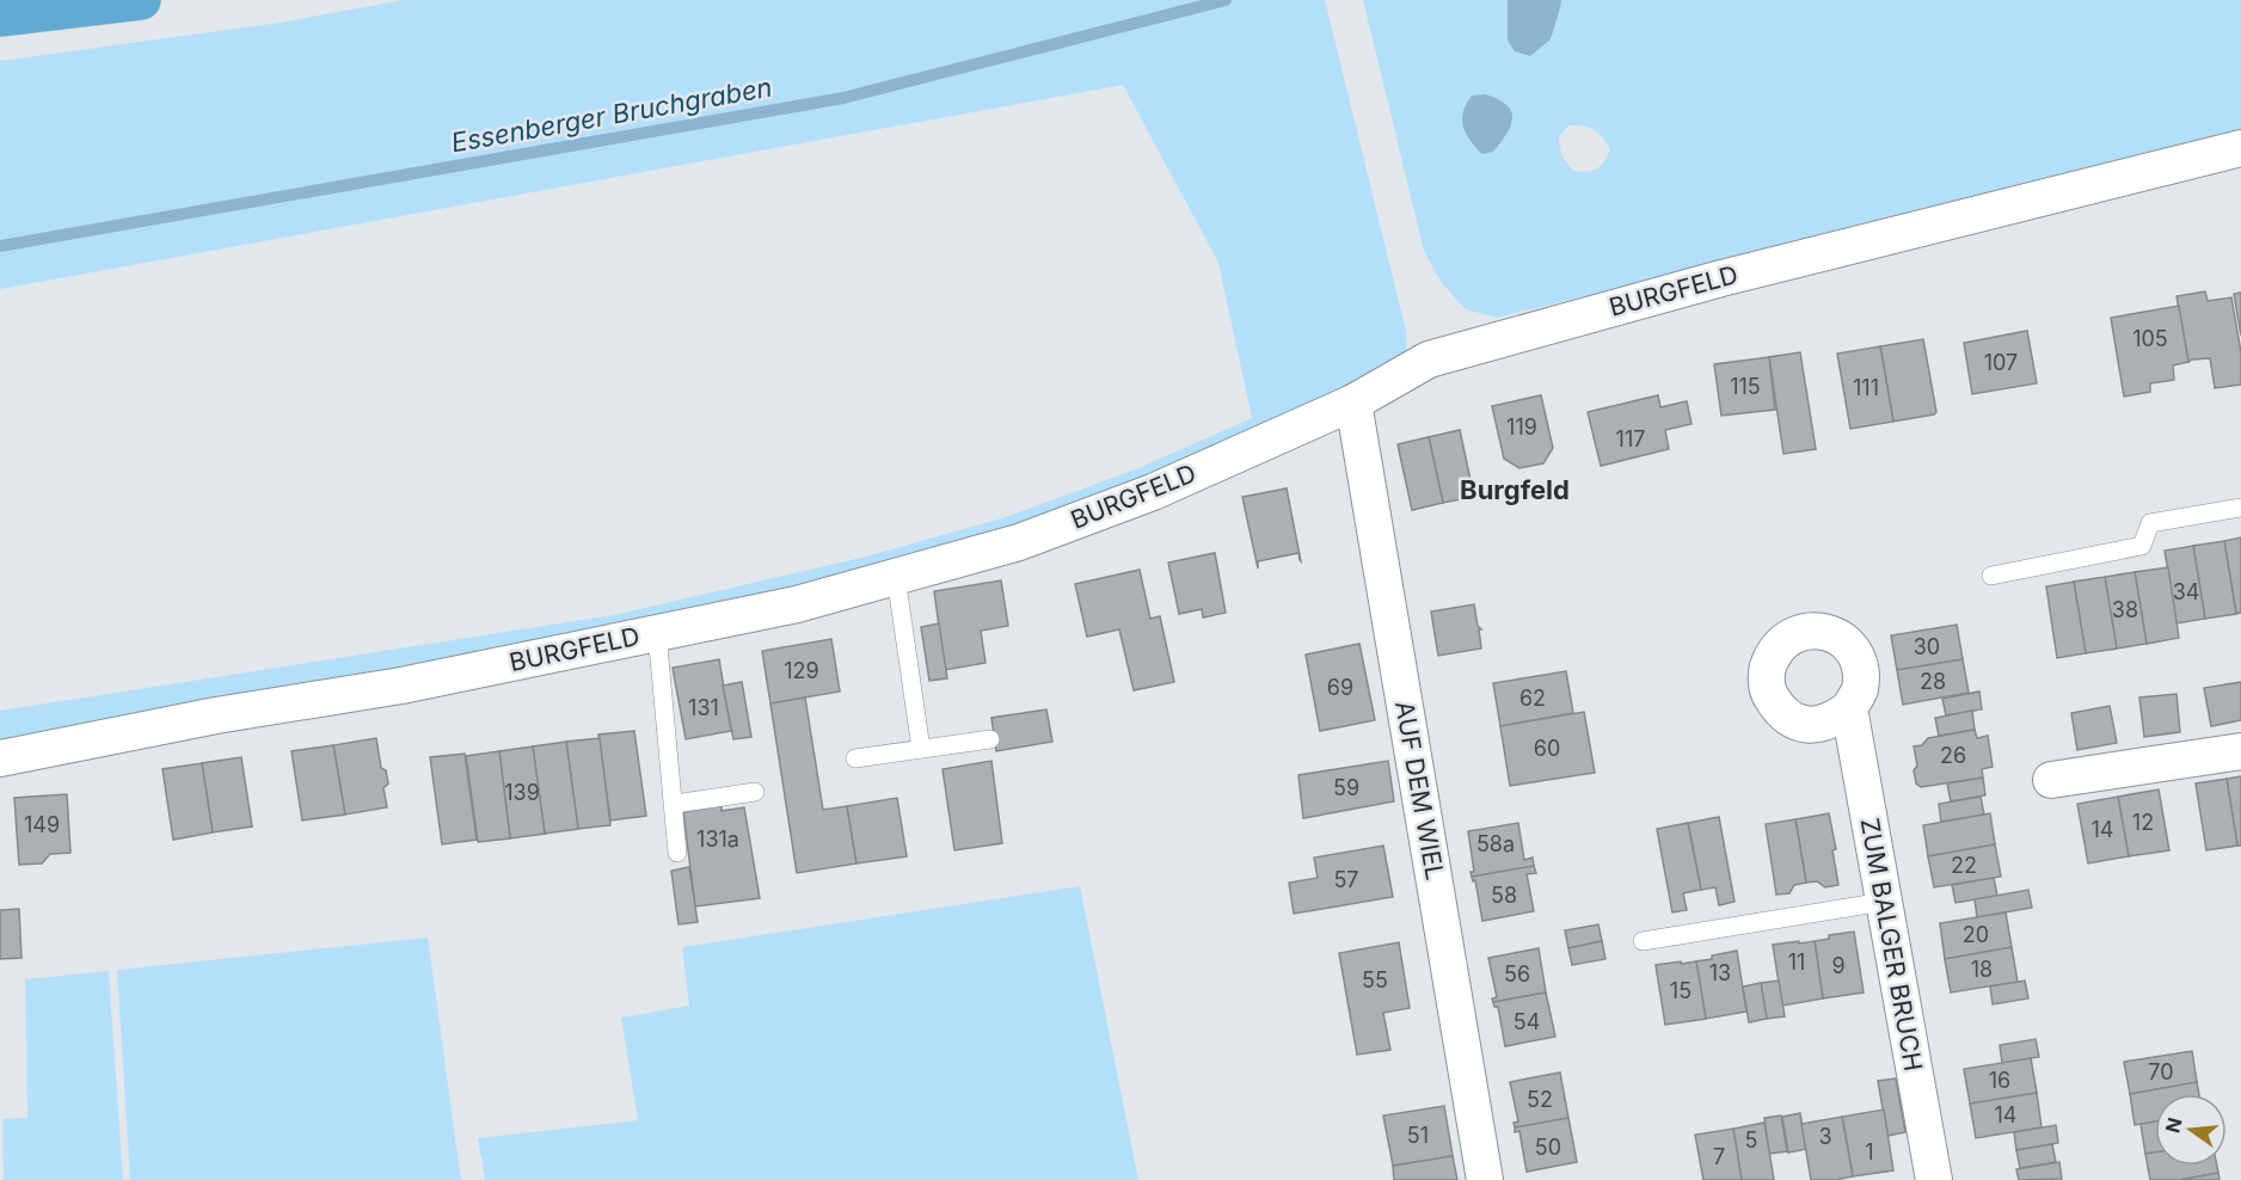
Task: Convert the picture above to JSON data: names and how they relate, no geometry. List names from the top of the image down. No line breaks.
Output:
{"streets":{"street":["BURGFELD","AUF DEM WIEL","ZUM BALGER BRUCH"]},"crossings":[["BURGFELD","AUF DEM WIEL"]],"districts":["Burgfeld"],"water":["Essenberger Bruchgraben"],"house_numbers":["105","107","115","111","119","117","34","38","30","129","28","69","62","131","60","26","59","139","12","149","14","131a","58a","22","57","58","20","11","9","18","13","56","55","15","54","70","16","52","14","51","3","5","50","1","7"],"north":"left"}
